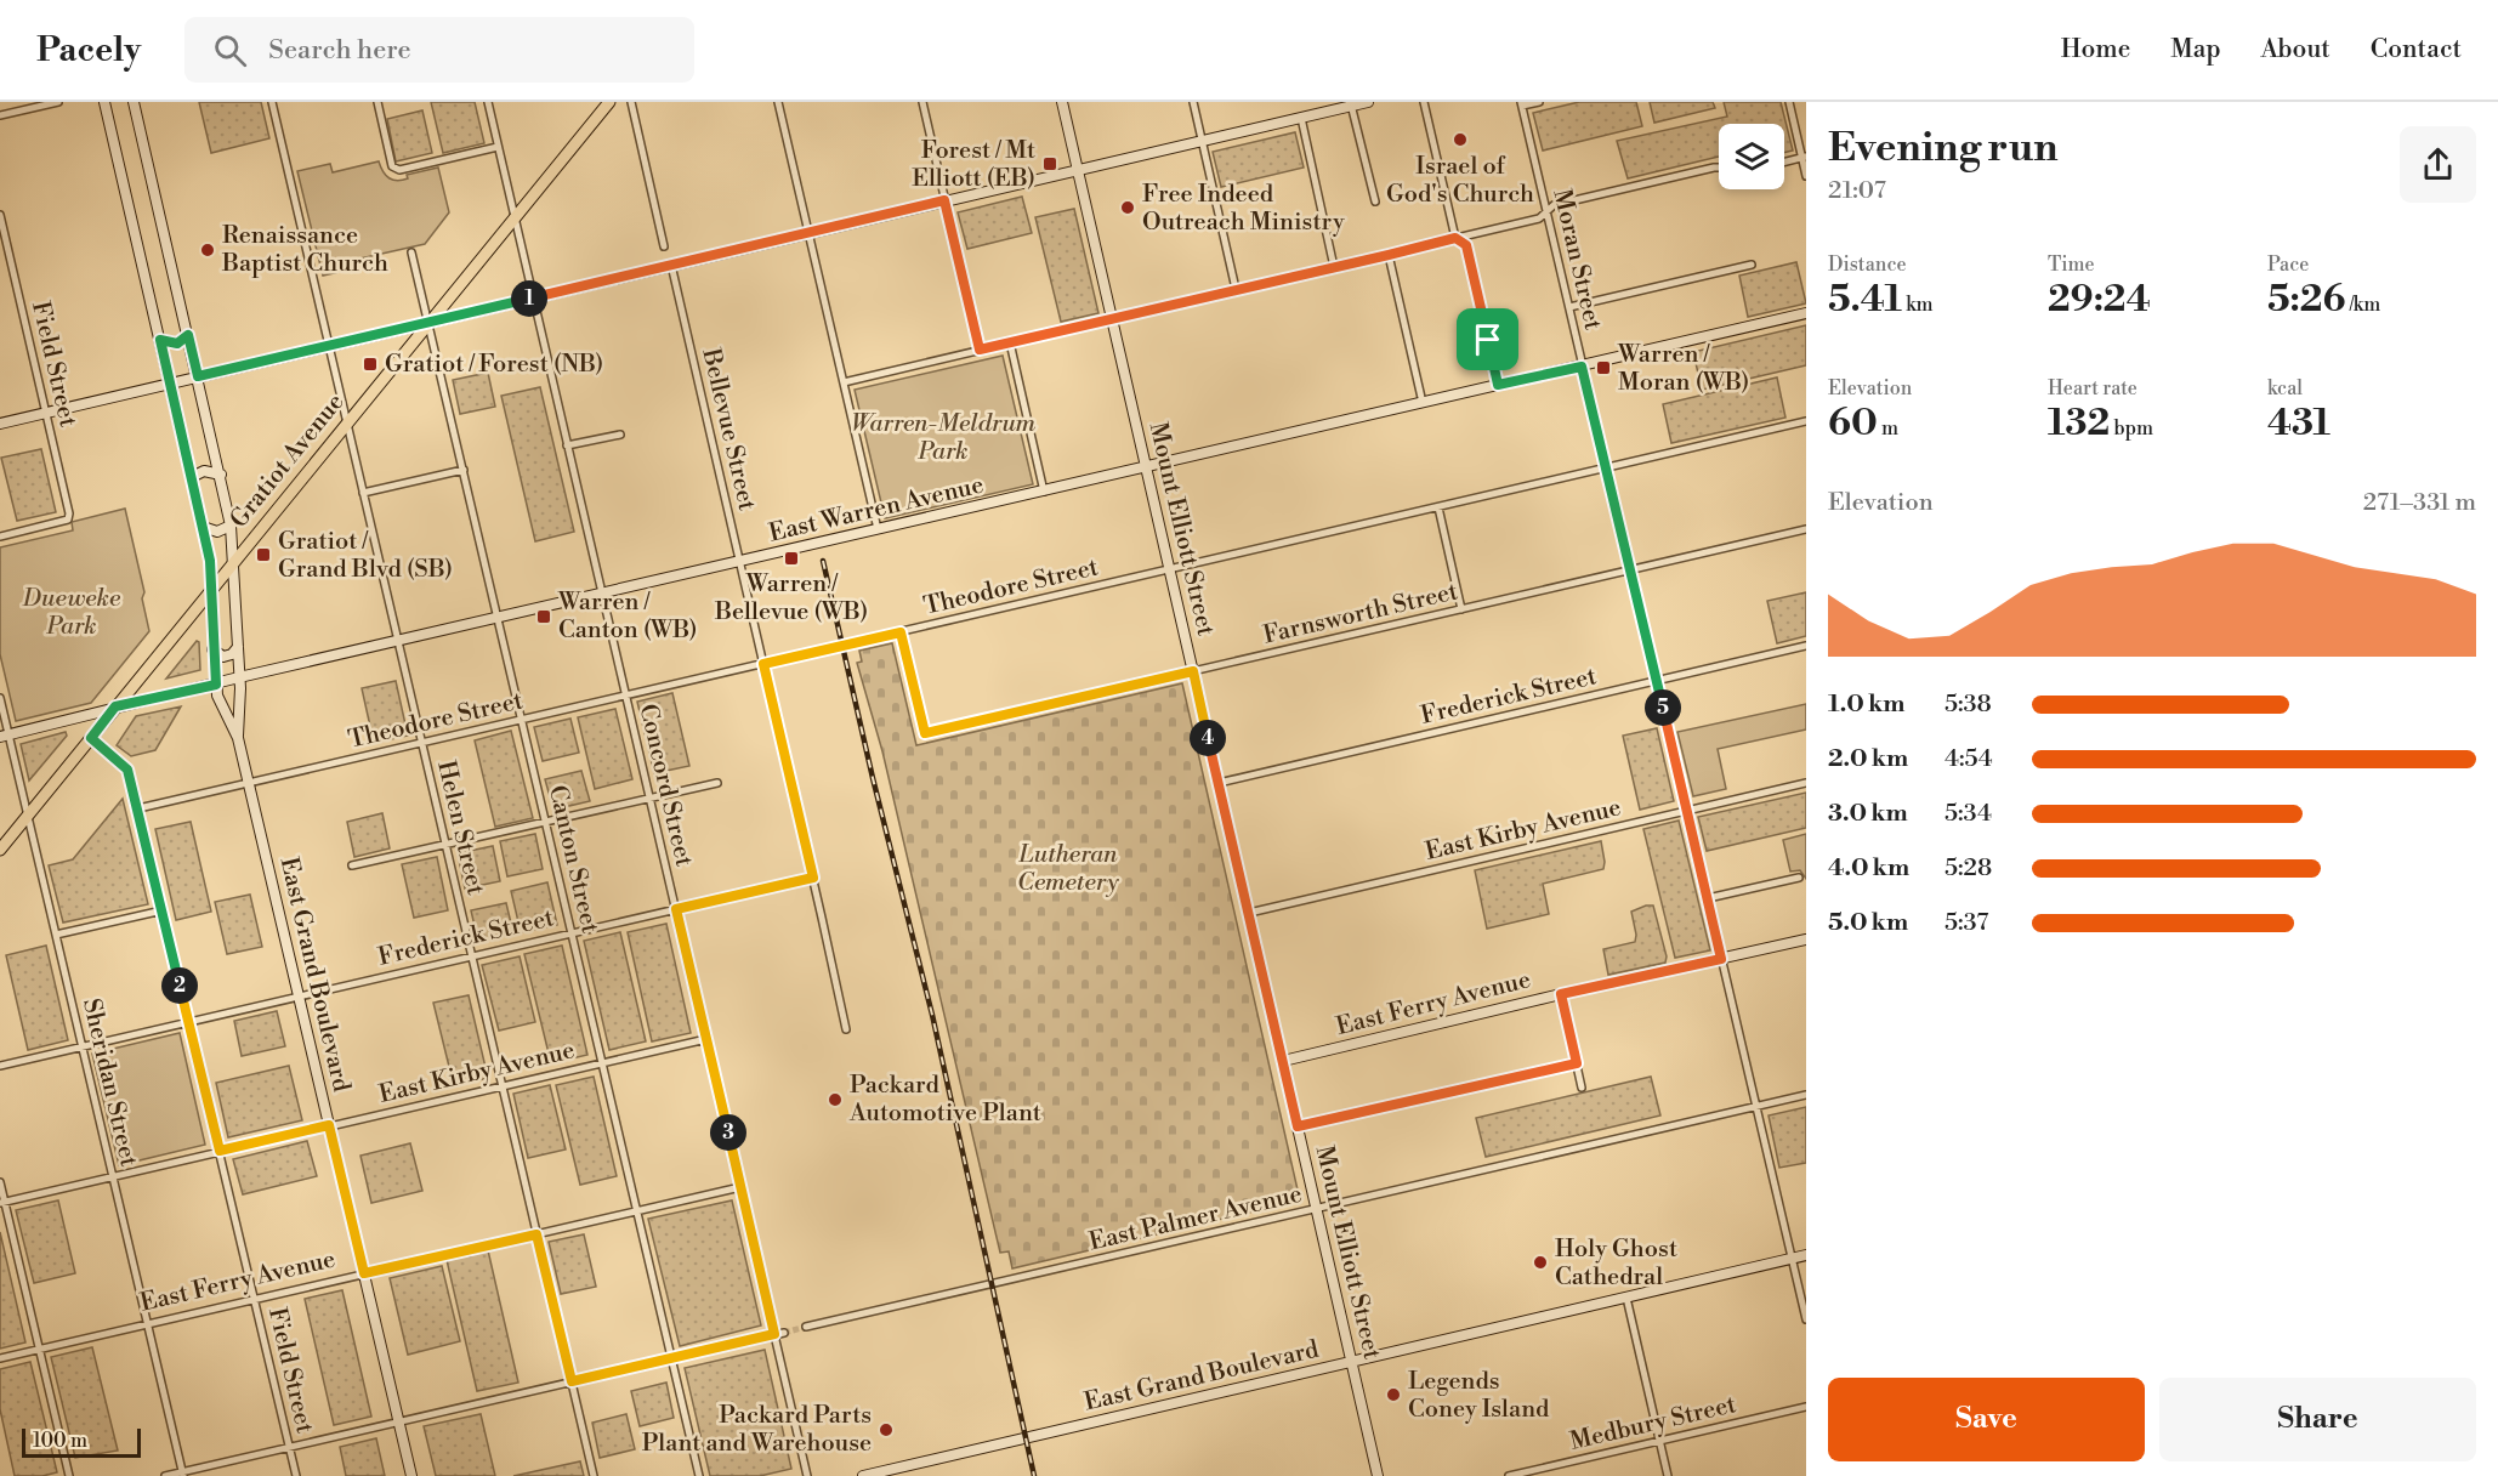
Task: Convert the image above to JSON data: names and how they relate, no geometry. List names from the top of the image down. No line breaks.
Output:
{"streets":{"main road":["Gratiot Avenue","East Warren Avenue","Mount Elliott Street","East Grand Boulevard","East Ferry Avenue"],"street":["Moran Street","Field Street","Bellevue Street","Theodore Street","Farnsworth Street","Frederick Street","Concord Street","Helen Street","East Kirby Avenue","Canton Street","Sheridan Street","East Palmer Avenue","Medbury Street"]},"crossings":[["Moran Street","East Warren Avenue"],["Moran Street","Theodore Street"],["Moran Street","Farnsworth Street"],["Moran Street","Frederick Street"],["Moran Street","East Kirby Avenue"],["Moran Street","East Grand Boulevard"],["Moran Street","East Ferry Avenue"],["Moran Street","East Palmer Avenue"],["Field Street","Gratiot Avenue"],["Field Street","Theodore Street"],["Field Street","Frederick Street"],["Field Street","East Kirby Avenue"],["Field Street","East Ferry Avenue"],["Bellevue Street","East Warren Avenue"],["Bellevue Street","Theodore Street"],["Bellevue Street","Frederick Street"],["Gratiot Avenue","East Warren Avenue"],["Gratiot Avenue","Concord Street"],["Gratiot Avenue","Helen Street"],["Gratiot Avenue","Canton Street"],["Gratiot Avenue","East Grand Boulevard"],["Gratiot Avenue","Sheridan Street"],["East Warren Avenue","Mount Elliott Street"],["East Warren Avenue","Concord Street"],["East Warren Avenue","Helen Street"],["East Warren Avenue","Canton Street"],["East Warren Avenue","East Grand Boulevard"],["East Warren Avenue","Sheridan Street"],["Mount Elliott Street","Theodore Street"],["Mount Elliott Street","Farnsworth Street"],["Mount Elliott Street","Frederick Street"],["Mount Elliott Street","East Kirby Avenue"],["Mount Elliott Street","East Grand Boulevard"],["Mount Elliott Street","East Ferry Avenue"],["Mount Elliott Street","East Palmer Avenue"],["Theodore Street","Farnsworth Street"],["Theodore Street","Concord Street"],["Theodore Street","Helen Street"],["Theodore Street","Canton Street"],["Theodore Street","East Grand Boulevard"],["Frederick Street","Concord Street"],["Frederick Street","Helen Street"],["Frederick Street","Canton Street"],["Frederick Street","East Grand Boulevard"],["Frederick Street","Sheridan Street"],["Concord Street","East Kirby Avenue"],["Concord Street","East Ferry Avenue"],["Helen Street","East Kirby Avenue"],["Helen Street","East Ferry Avenue"],["East Kirby Avenue","Canton Street"],["East Kirby Avenue","East Grand Boulevard"],["East Kirby Avenue","Sheridan Street"],["Canton Street","East Ferry Avenue"],["East Grand Boulevard","East Ferry Avenue"],["East Ferry Avenue","Sheridan Street"]],"parks":["Warren-Meldrum Park","Dueweke Park","Lutheran Cemetery"],"places":{"other":["Israel of God's Church","Free Indeed Outreach Ministry","Renaissance Baptist Church","Packard Automotive Plant","Holy Ghost Cathedral","Legends Coney Island","Packard Parts Plant and Warehouse"],"transit":["Forest / Mt Elliott (EB)","Gratiot / Forest (NB)","Warren / Moran (WB)","Gratiot / Grand Blvd (SB)","Warren / Bellevue (WB)","Warren / Canton (WB)"]},"scale_bar":"100 m","page":{"header":"Pacely","search":"Search here","nav":["Home","Map","About","Contact"],"heading":["Evening run","21:07"],"stats":[["Distance","5.41 km"],["Time","29:24"],["Pace","5:26 /km"],["Elevation","60 m"],["Heart rate","132 bpm"],["kcal","431"]],"pins":["1","5","4","2","3"],"chart":["Elevation","271–331 m"],"list":[{"name":"1.0 km","note":"5:38"},{"name":"2.0 km","note":"4:54"},{"name":"3.0 km","note":"5:34"},{"name":"4.0 km","note":"5:28"},{"name":"5.0 km","note":"5:37"}],"buttons":["Save","Share"],"scale":"100 m"}}
